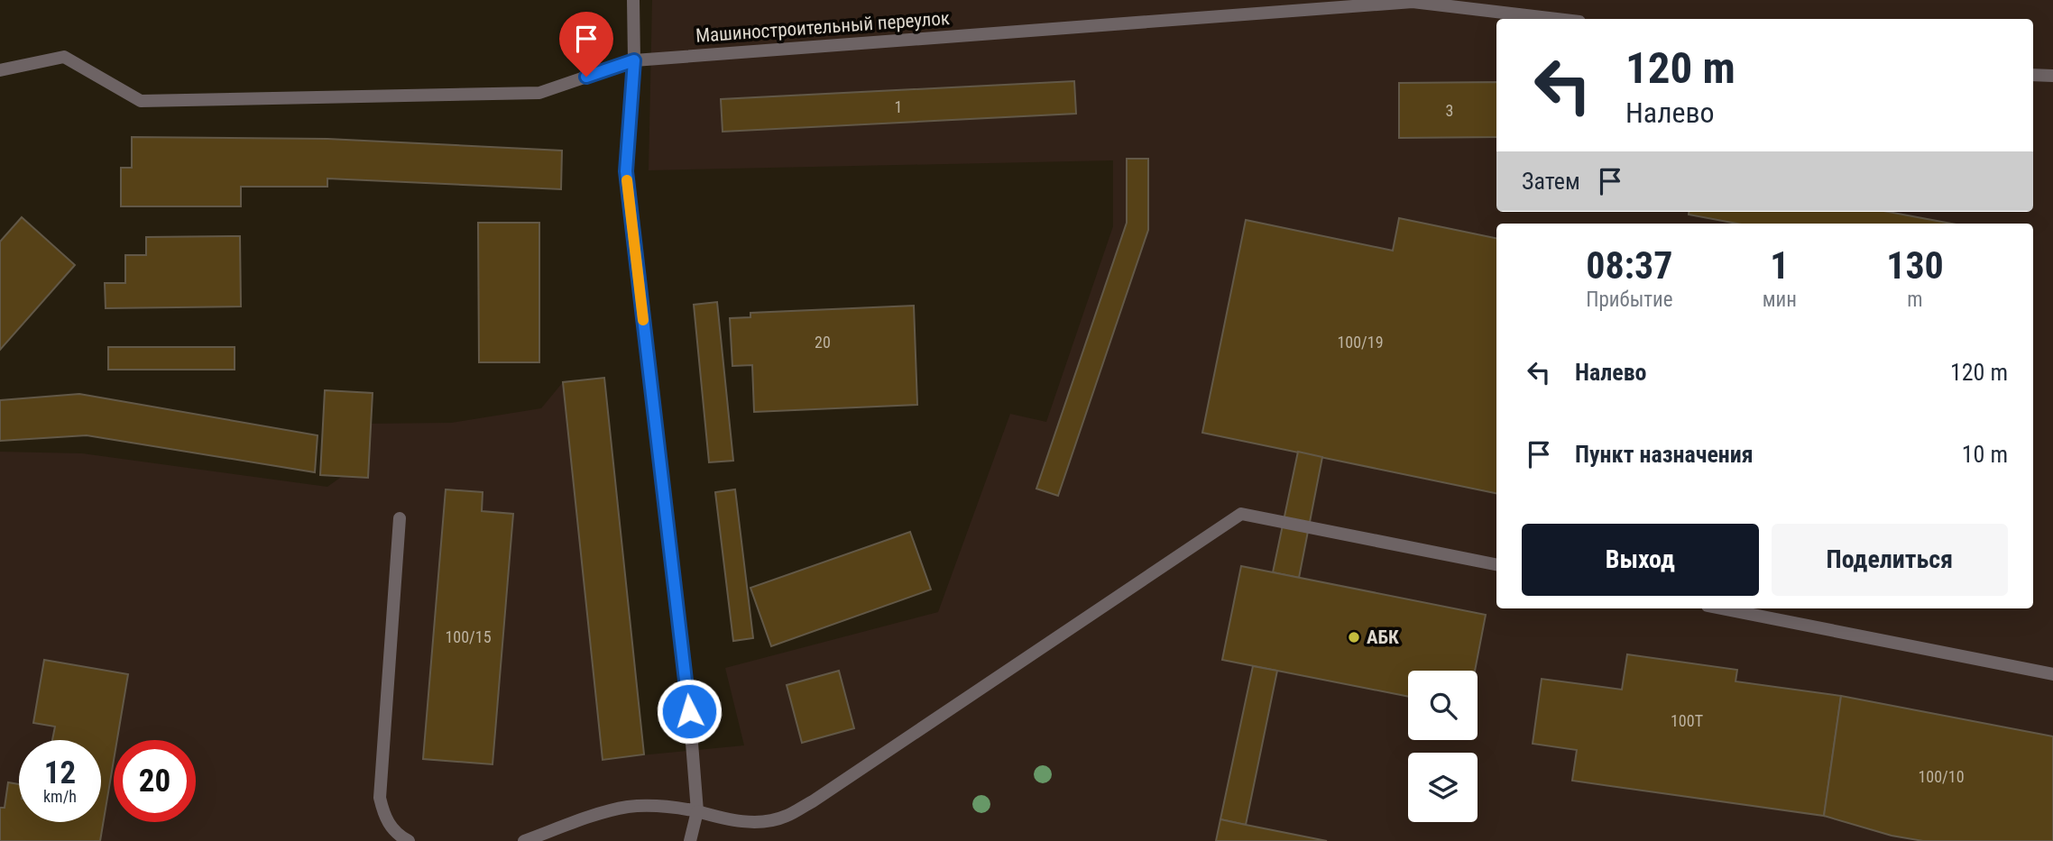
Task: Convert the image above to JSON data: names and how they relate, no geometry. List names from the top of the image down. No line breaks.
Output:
{"streets":{"street":["Машиностроительный переулок"]},"places":["АБК"],"house_numbers":["1","3","20","100/19","100/15","100Т","100/10"],"page":{"turn":["120 m","Налево"],"then":"Затем","eta":["08:37","Прибытие","1","мин","130","m"],"list":[{"name":"Налево","value":"120 m"},{"name":"Пункт назначения","value":"10 m"}],"buttons":["Выход","Поделиться"],"speed":"12 km/h","limit":"20"}}
